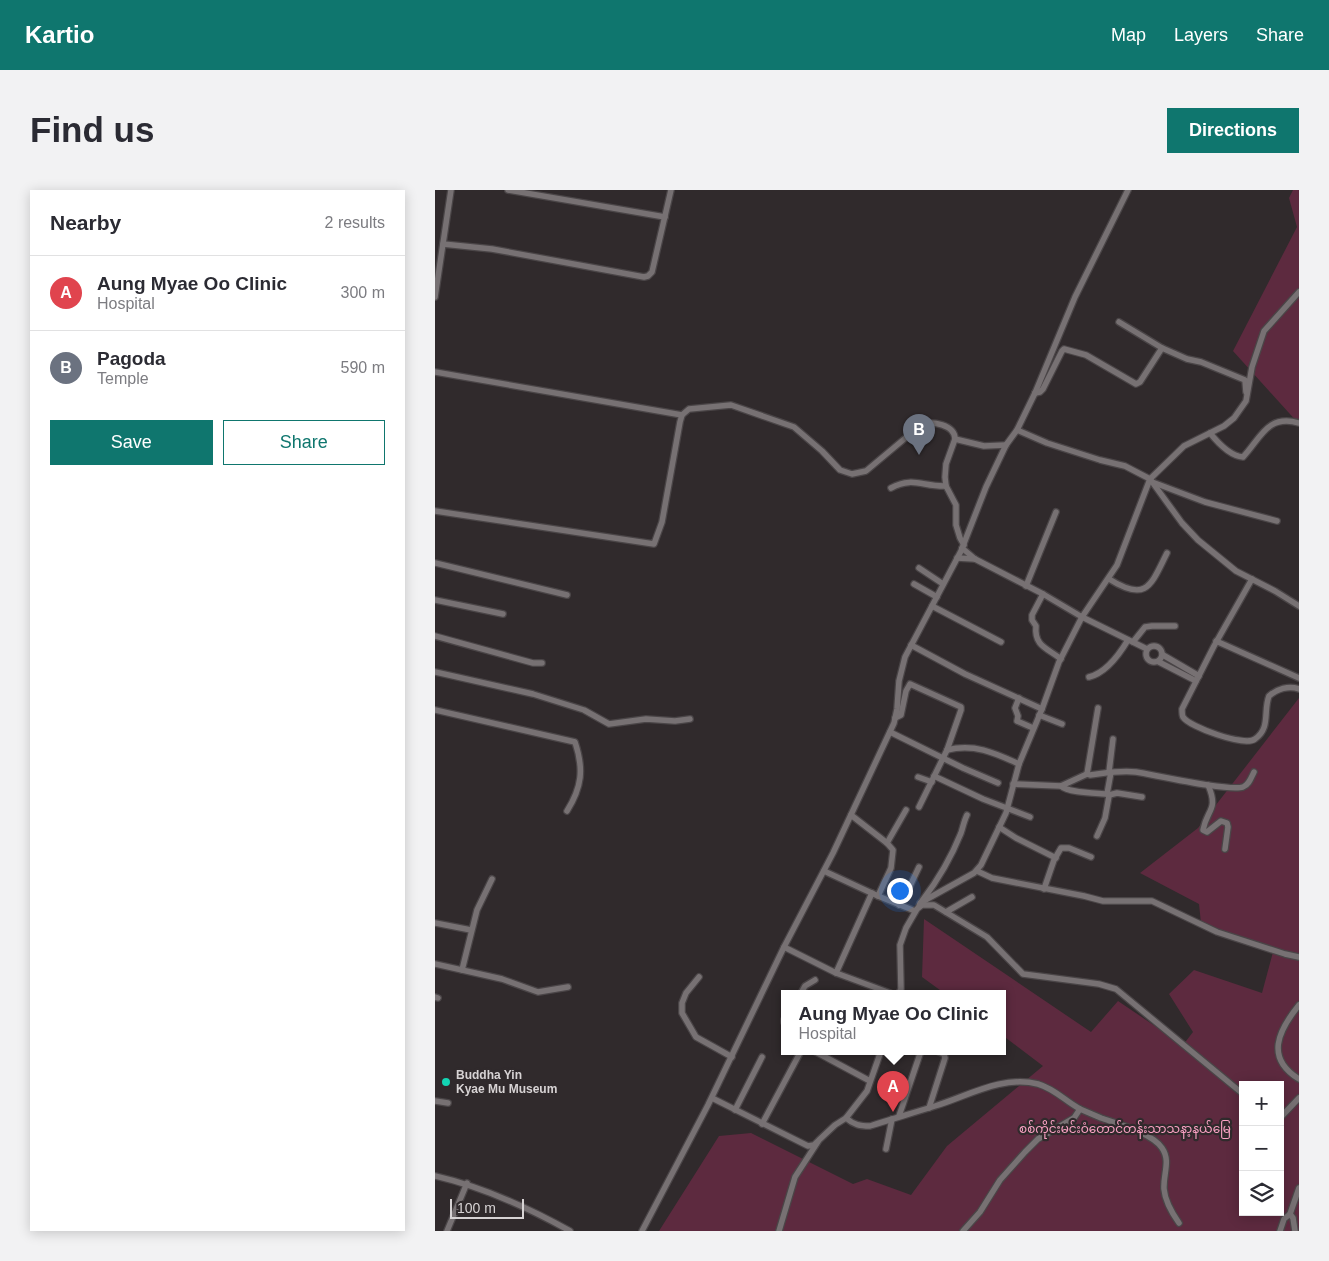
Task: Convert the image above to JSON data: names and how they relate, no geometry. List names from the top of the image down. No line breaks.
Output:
{"parks":["စစ်ကိုင်းမင်းဝံတောင်တန်းသာသနာ့နယ်မြေ"],"places":["Buddha Yin Kyae Mu Museum"],"scale_bar":"100 m","page":{"header":"Kartio","nav":["Map","Layers","Share"],"buttons":["Directions",["Save","Share"]],"title":"Find us","heading":["Nearby","2 results"],"list":[{"mark":"A","name":"Aung Myae Oo Clinic","note":"Hospital","value":"300 m"},{"mark":"B","name":"Pagoda","note":"Temple","value":"590 m"}],"pins":["B","A"],"popup":["Aung Myae Oo Clinic","Hospital"],"map_buttons":["+","−"],"scale":"100 m"}}
